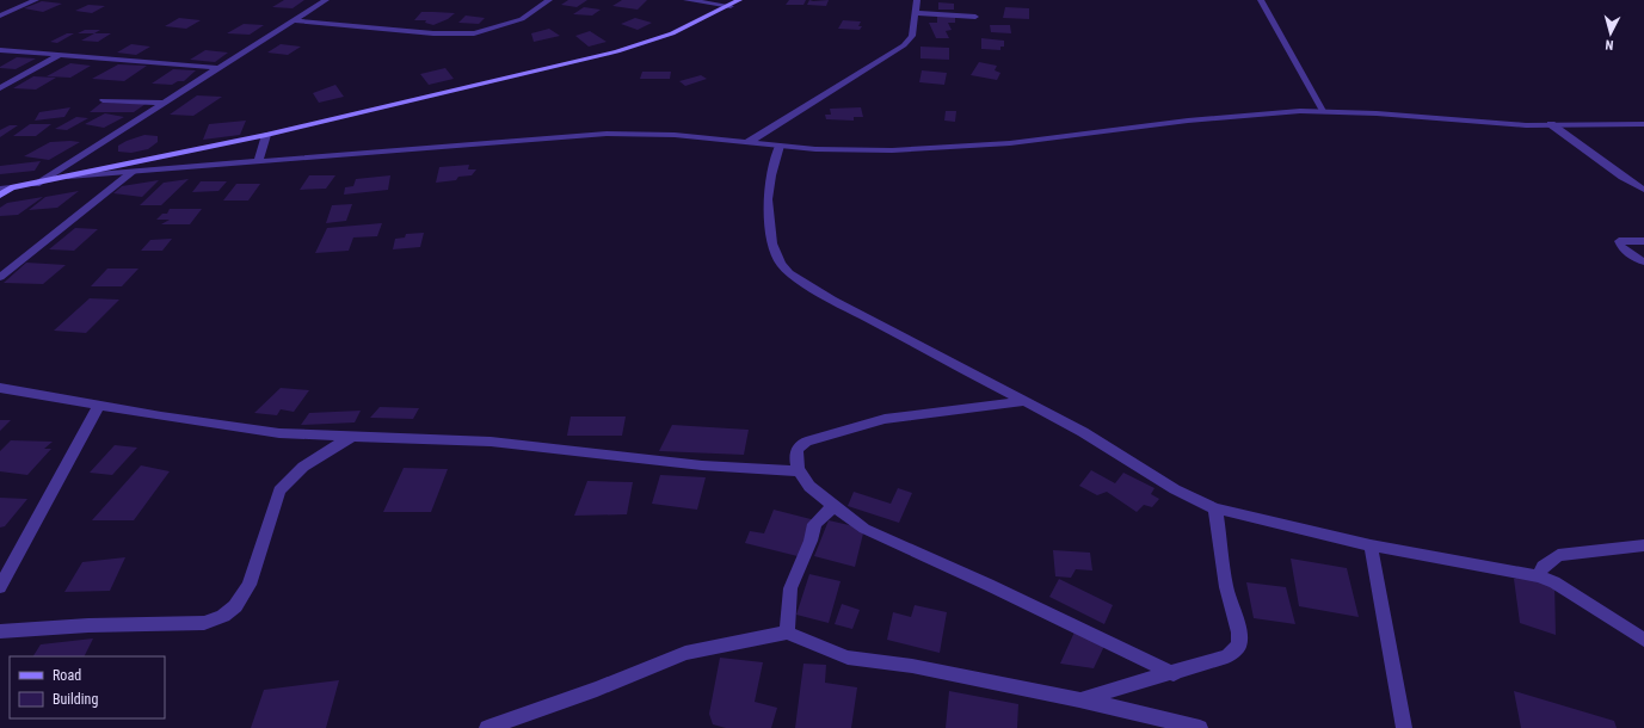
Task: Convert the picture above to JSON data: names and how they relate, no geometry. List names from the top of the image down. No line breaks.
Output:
{"legend":["Road","Building"],"north":"bottom"}
